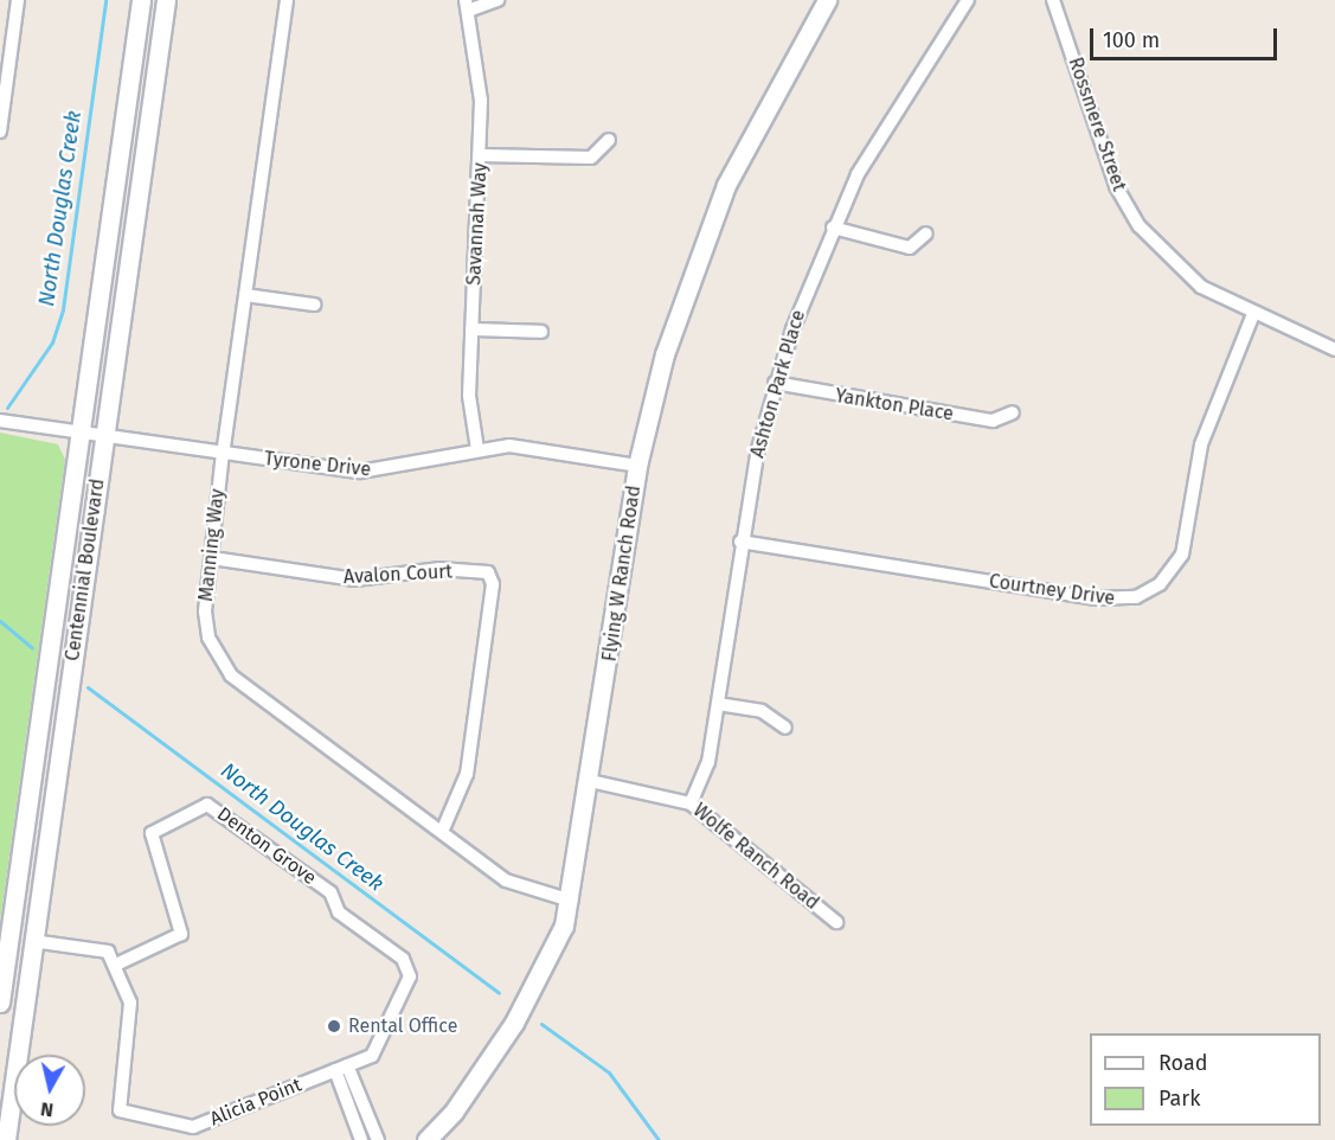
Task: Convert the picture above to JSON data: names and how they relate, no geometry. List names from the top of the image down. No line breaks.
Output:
{"streets":{"main road":["Centennial Boulevard","Flying W Ranch Road"],"street":["Rossmere Street","Savannah Way","Ashton Park Place","Yankton Place","Tyrone Drive","Manning Way","Avalon Court","Courtney Drive","Denton Grove","Wolfe Ranch Road","Alicia Point"]},"crossings":[["Rossmere Street","Courtney Drive"],["Savannah Way","Tyrone Drive"],["Ashton Park Place","Yankton Place"],["Ashton Park Place","Courtney Drive"],["Ashton Park Place","Wolfe Ranch Road"],["Tyrone Drive","Manning Way"],["Tyrone Drive","Centennial Boulevard"],["Tyrone Drive","Flying W Ranch Road"],["Manning Way","Flying W Ranch Road"],["Manning Way","Avalon Court"],["Flying W Ranch Road","Wolfe Ranch Road"],["Denton Grove","Alicia Point"]],"water":["North Douglas Creek"],"places":["Rental Office"],"legend":["Road","Park"],"scale_bar":"100 m","north":"bottom"}
